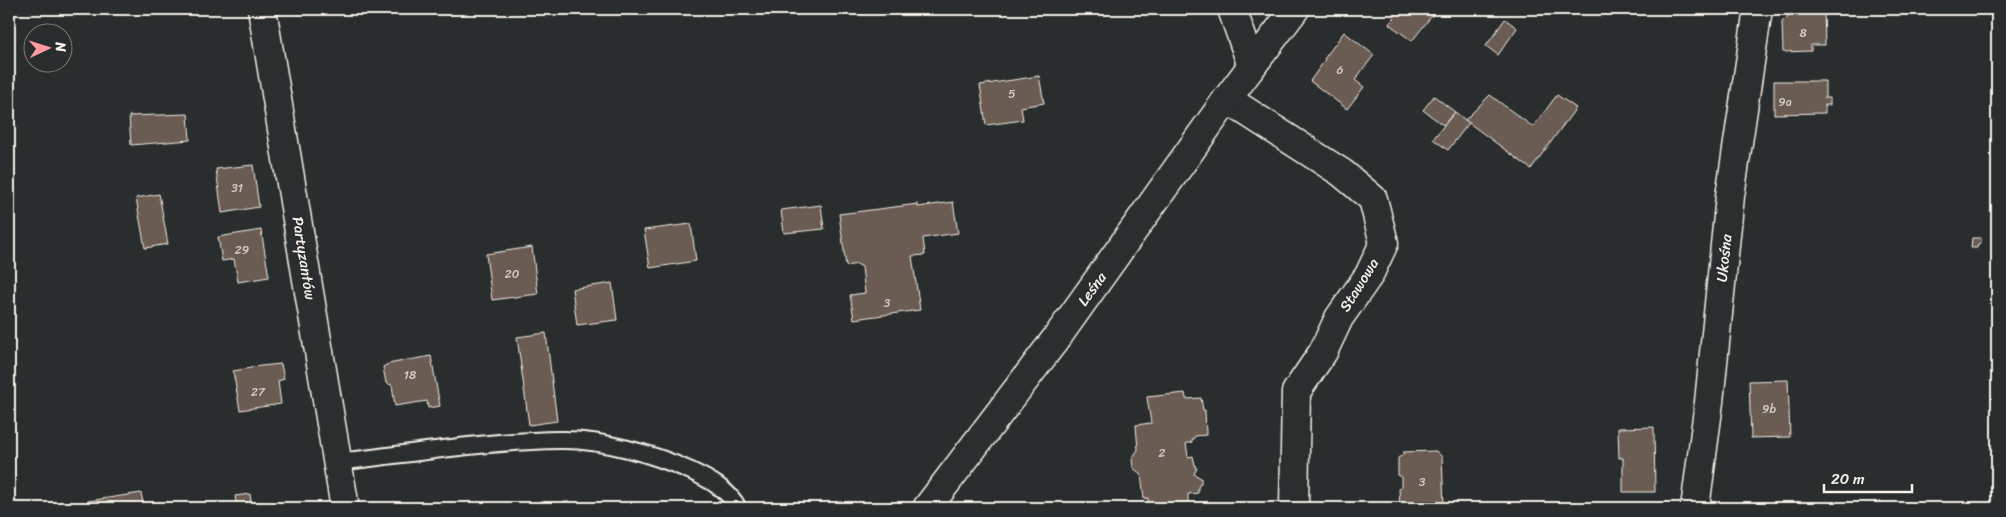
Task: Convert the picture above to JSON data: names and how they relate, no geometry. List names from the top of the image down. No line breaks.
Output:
{"streets":{"street":["Partyzantów","Ukośna","Stawowa","Leśna"]},"crossings":[["Stawowa","Leśna"]],"house_numbers":["8","6","5","9a","31","29","20","3","18","27","9b","2","3"],"scale_bar":"20 m","north":"right"}
